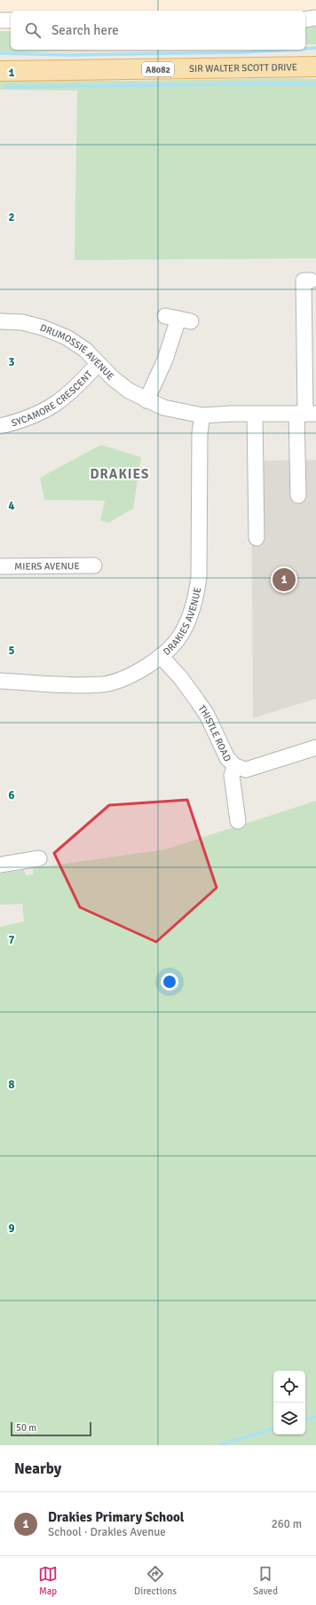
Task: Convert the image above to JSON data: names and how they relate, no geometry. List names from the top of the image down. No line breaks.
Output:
{"streets":{"main road":["SIR WALTER SCOTT DRIVE","A8082"],"street":["DRUMOSSIE AVENUE","SYCAMORE CRESCENT","MIERS AVENUE","DRAKIES AVENUE","THISTLE ROAD"]},"crossings":[["DRUMOSSIE AVENUE","SYCAMORE CRESCENT"],["DRUMOSSIE AVENUE","DRAKIES AVENUE"],["DRAKIES AVENUE","THISTLE ROAD"]],"districts":["DRAKIES"],"scale_bar":"50 m","page":{"search":"Search here","pins":"1","scale":"50 m","heading":"Nearby","list":[{"mark":"1","name":"Drakies Primary School","note":"School · Drakies Avenue","value":"260 m"}],"nav":["Map","Directions","Saved"]},"grid":{"rows":["1","2","3","4","5","6","7","8","9"]}}
